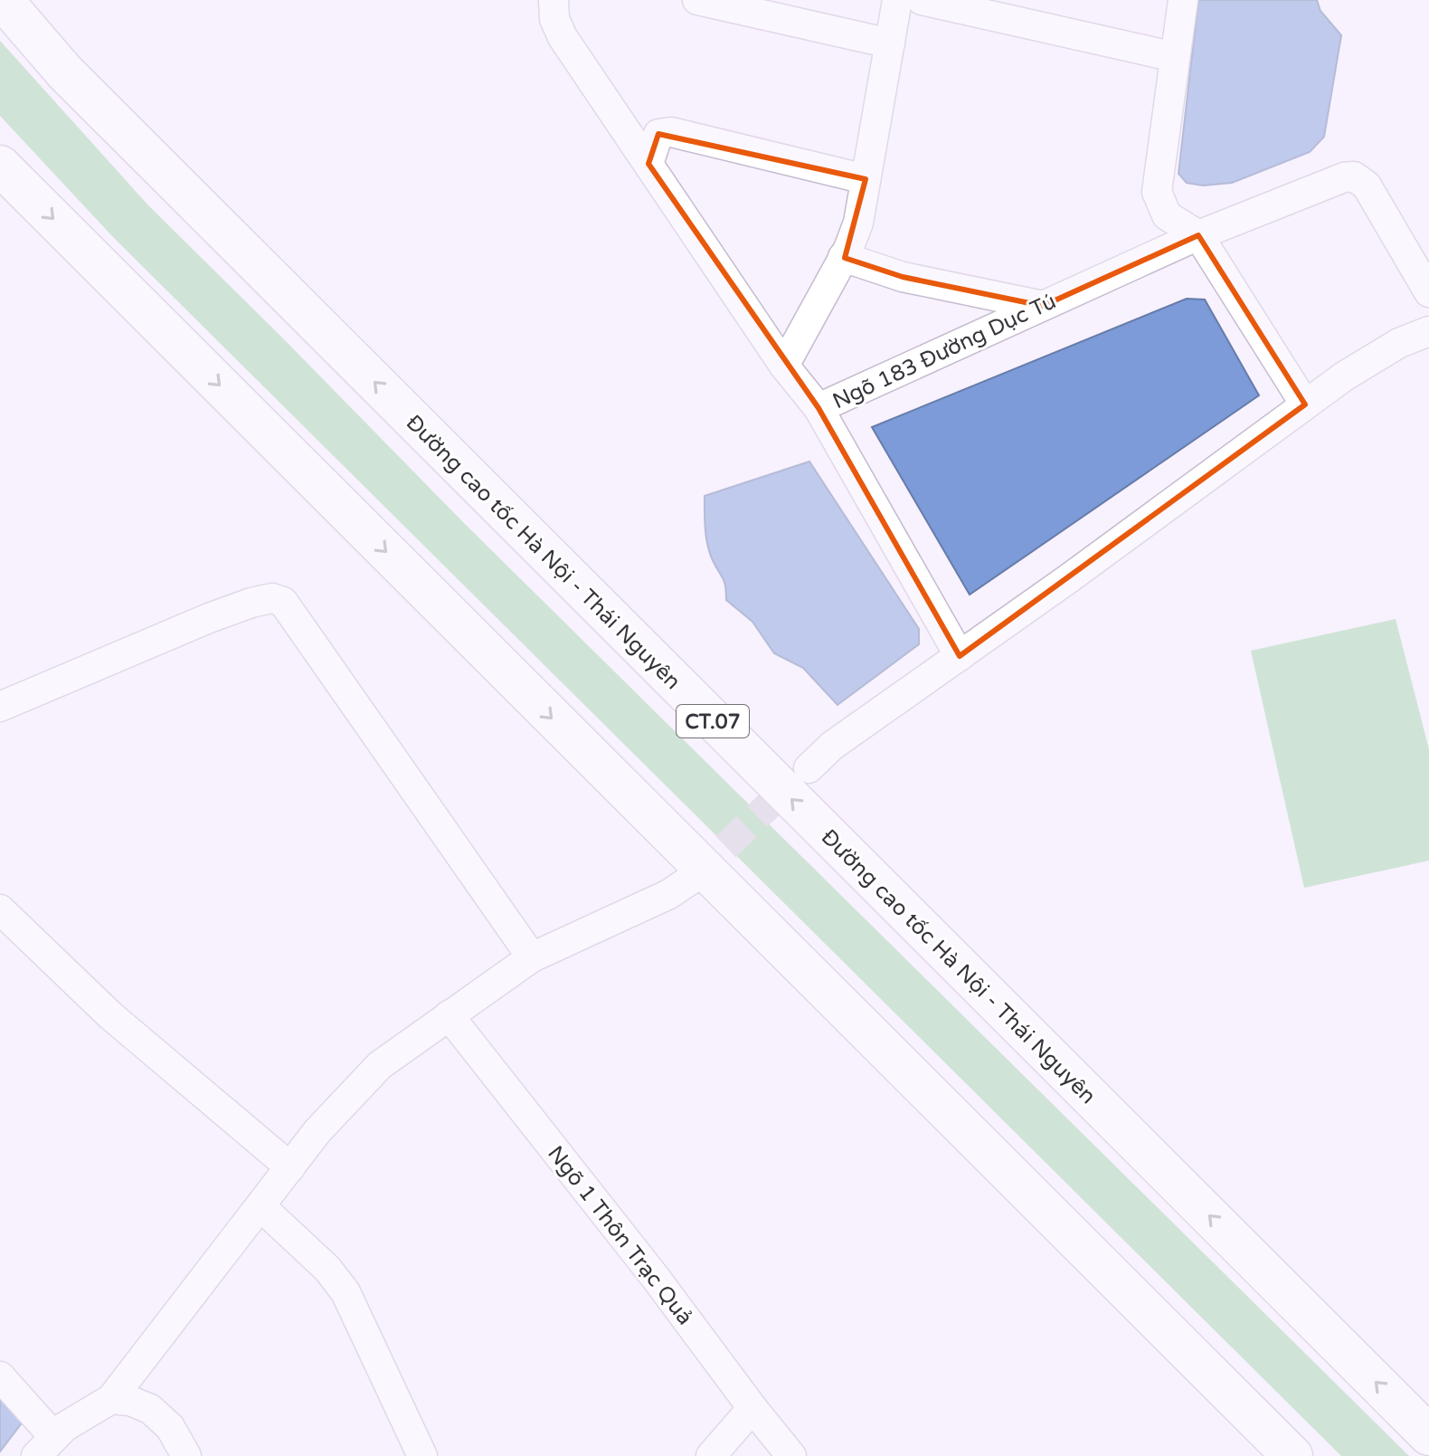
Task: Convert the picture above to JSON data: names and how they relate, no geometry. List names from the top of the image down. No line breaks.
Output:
{"streets":{"highway":["Đường cao tốc Hà Nội - Thái Nguyên","CT.07"],"street":["Ngõ 183 Đường Dục Tú","Ngõ 1 Thôn Trạc Quả"]}}
